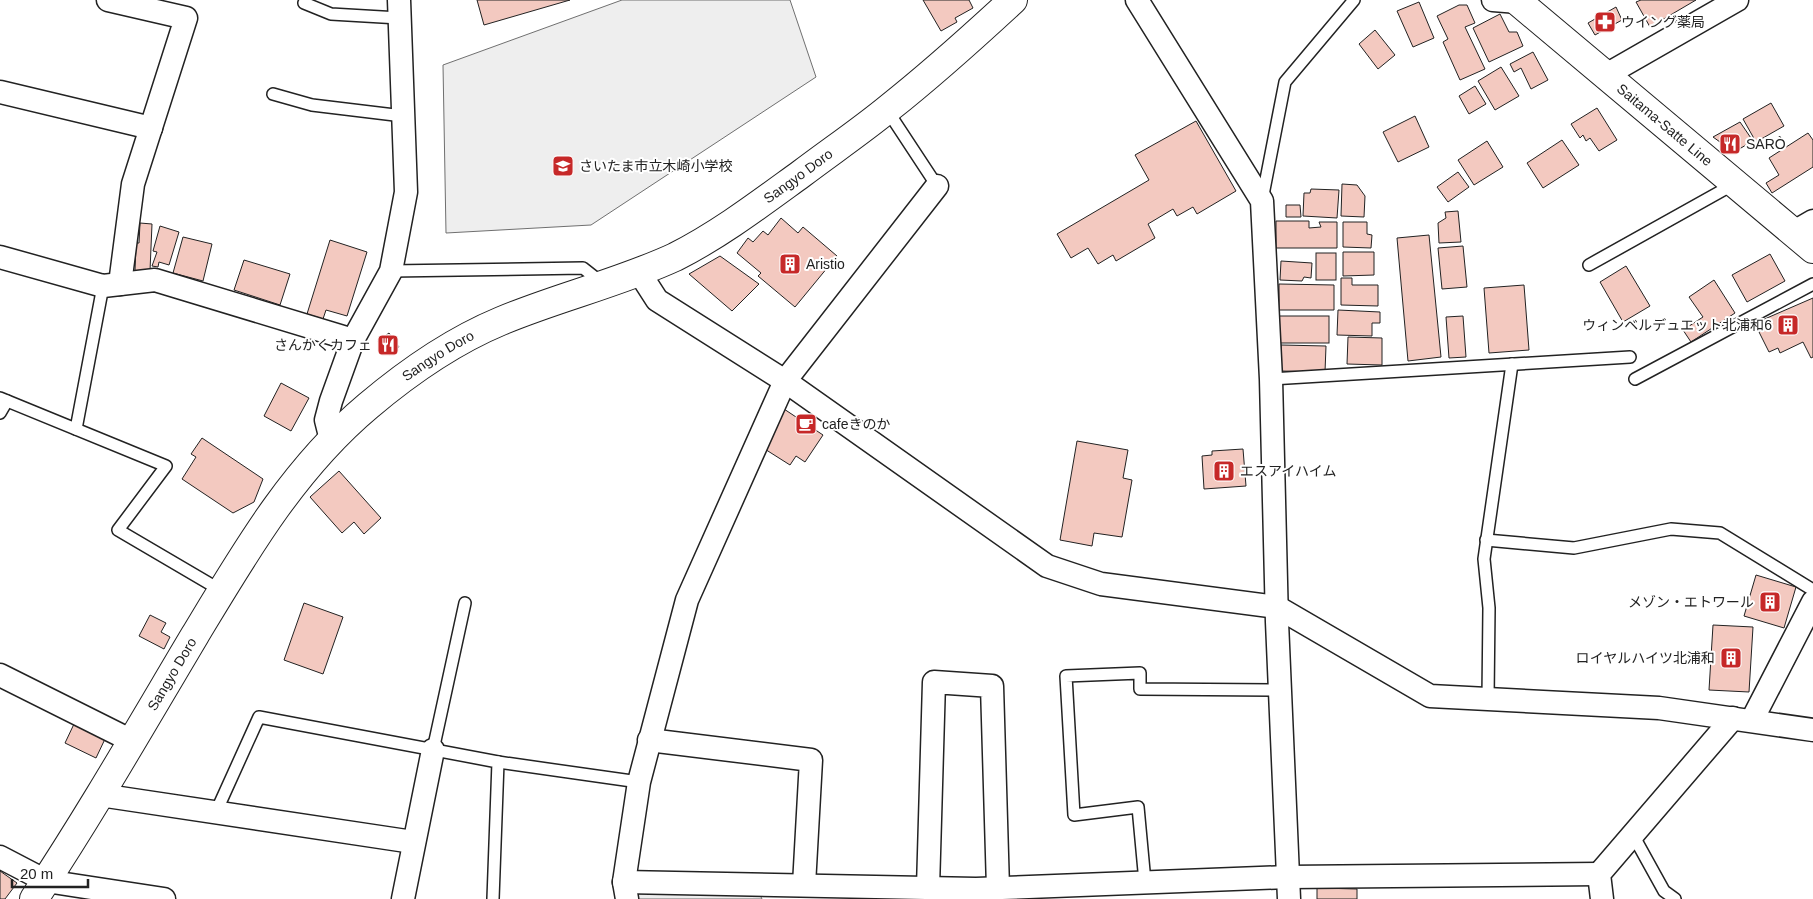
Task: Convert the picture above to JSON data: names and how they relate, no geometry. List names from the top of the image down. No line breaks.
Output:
{"streets":{"main road":["Saitama-Satte Line","Sangyo Doro"]},"places":{"pharmacy":["ウイング薬局"],"restaurant":["SARÒ","さんかくカフェ"],"school or university":["さいたま市立木崎小学校"],"building":["Aristio","ウィンベルデュエット北浦和6","エスアイハイム","メゾン・エトワール","ロイヤルハイツ北浦和"],"cafe":["cafeきのか"]},"scale_bar":"20 m"}
